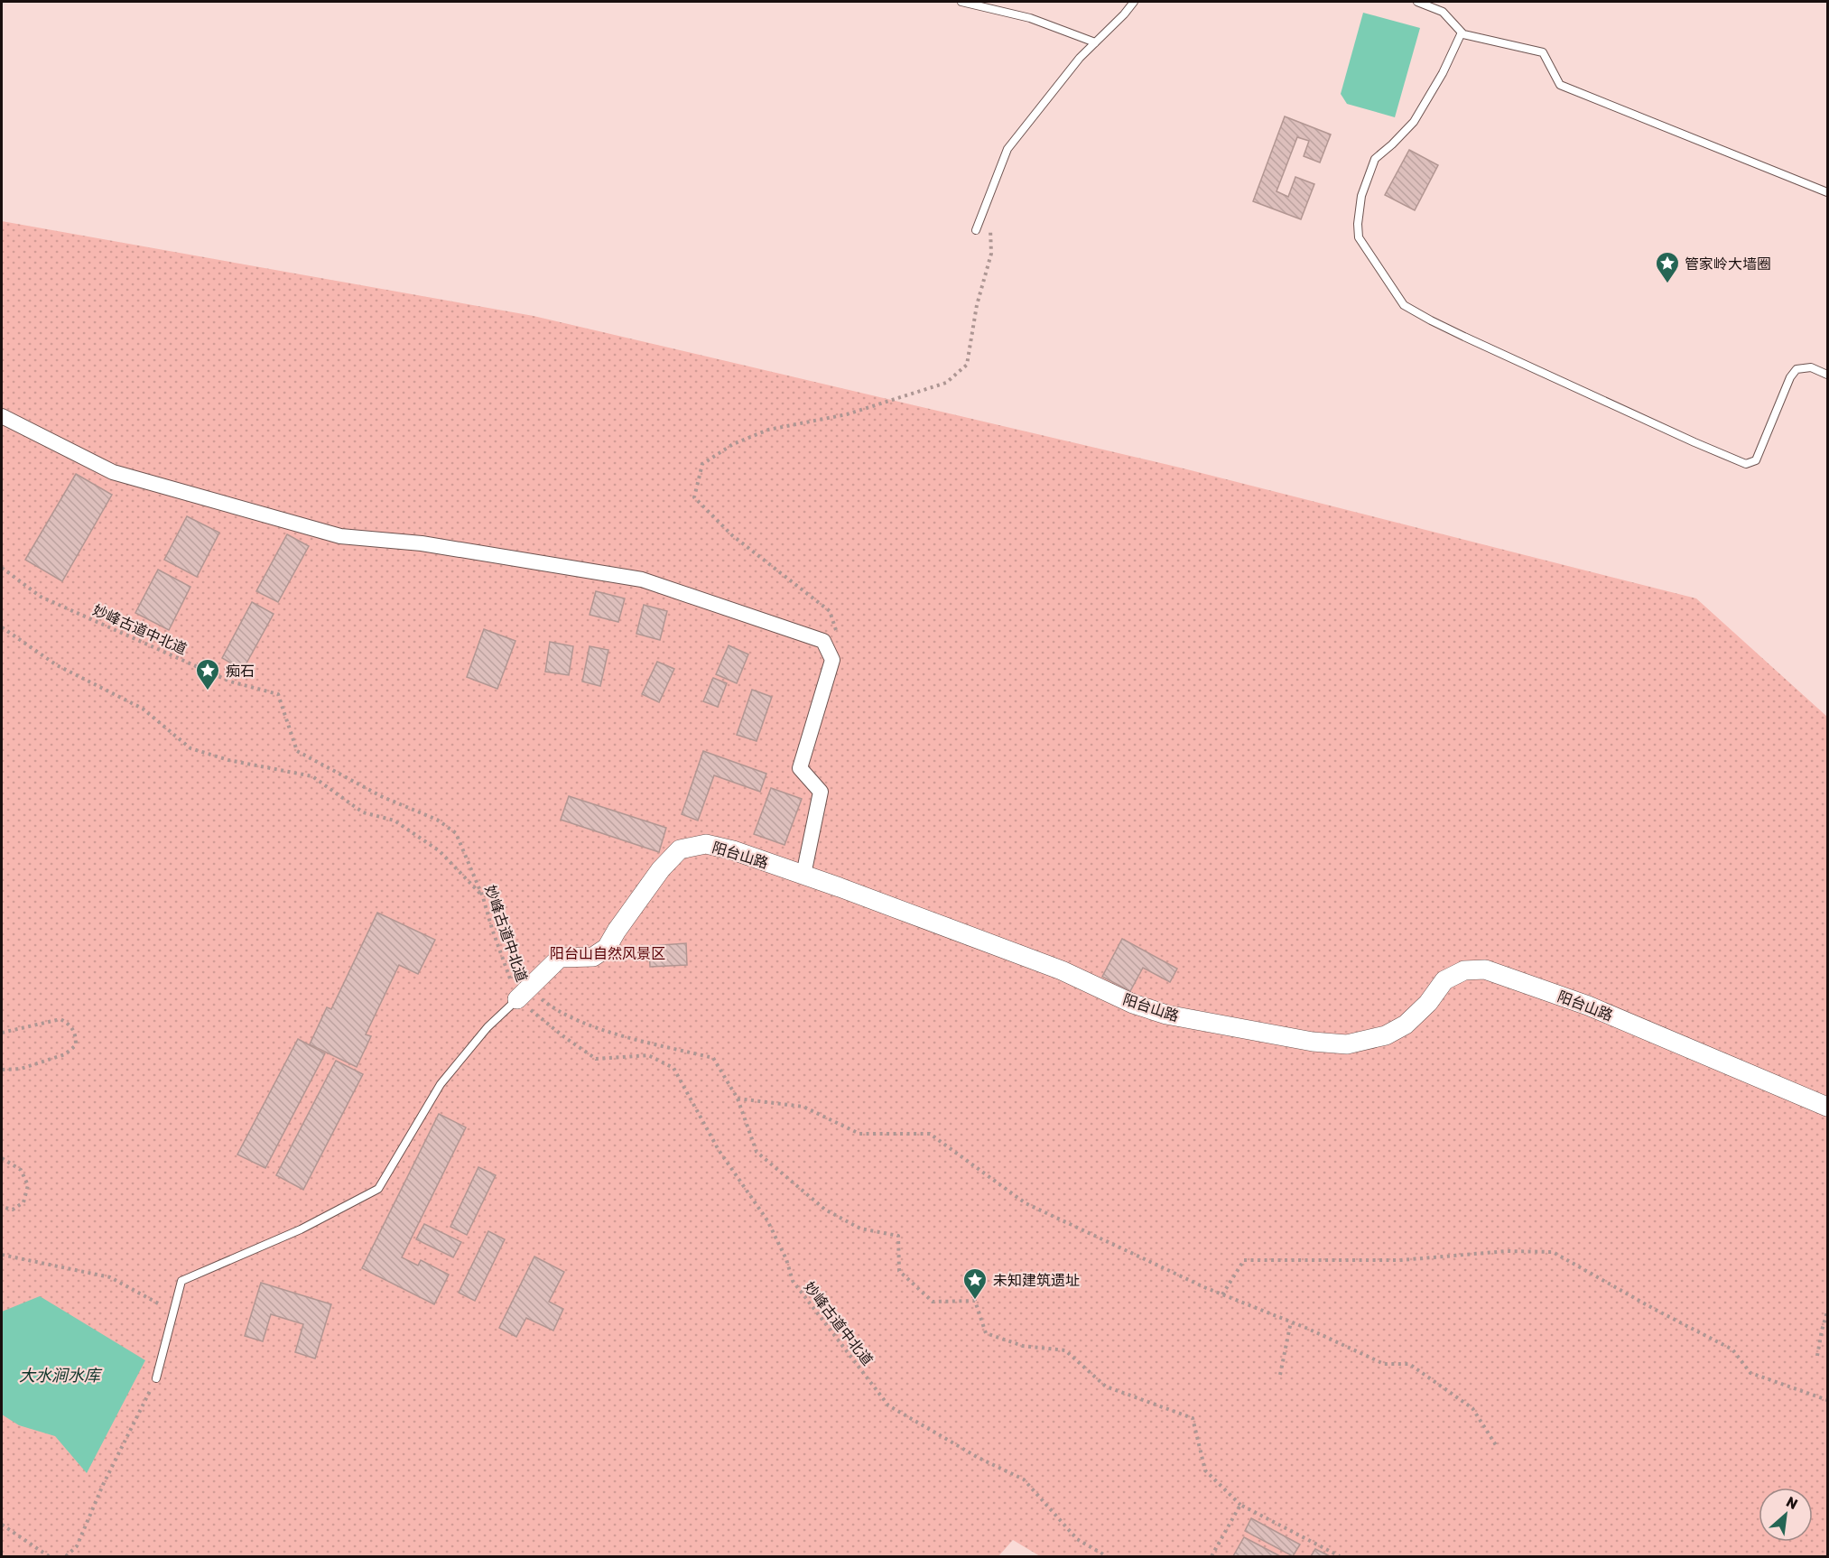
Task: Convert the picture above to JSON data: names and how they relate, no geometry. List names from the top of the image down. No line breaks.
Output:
{"streets":{"street":["阳台山路"],"path":["妙峰古道中北道"]},"crossings":[["妙峰古道中北道","阳台山路"]],"water":["大水涧水库"],"parks":["阳台山自然风景区"],"places":{"place":["管家岭大墙圈","痴石","未知建筑遗址"]},"north":"top right"}
